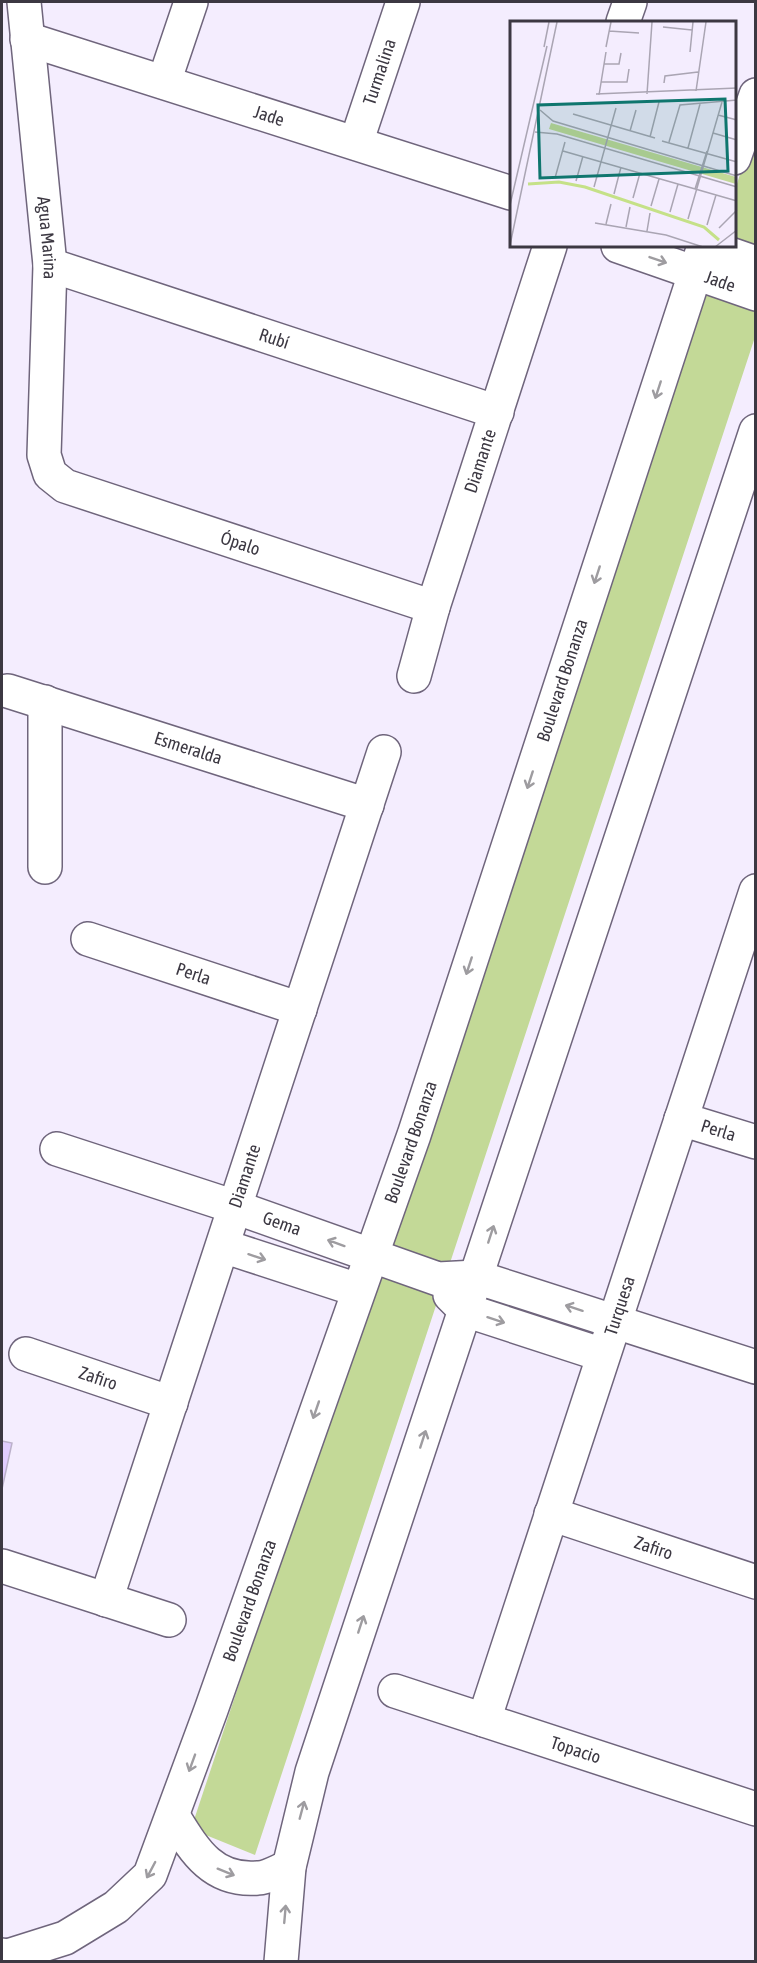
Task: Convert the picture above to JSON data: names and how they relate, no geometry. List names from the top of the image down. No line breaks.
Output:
{"streets":{"street":["Turmalina","Jade","Agua Marina","Rubí","Diamante","Ópalo","Boulevard Bonanza","Esmeralda","Perla","Gema","Turquesa","Zafiro","Topacio"]},"crossings":[["Turmalina","Jade"],["Jade","Agua Marina"],["Jade","Boulevard Bonanza"],["Agua Marina","Rubí"],["Agua Marina","Ópalo"],["Rubí","Diamante"],["Diamante","Ópalo"],["Diamante","Esmeralda"],["Diamante","Perla"],["Diamante","Gema"],["Diamante","Zafiro"],["Boulevard Bonanza","Gema"],["Perla","Turquesa"],["Gema","Turquesa"],["Turquesa","Zafiro"],["Turquesa","Topacio"]]}
